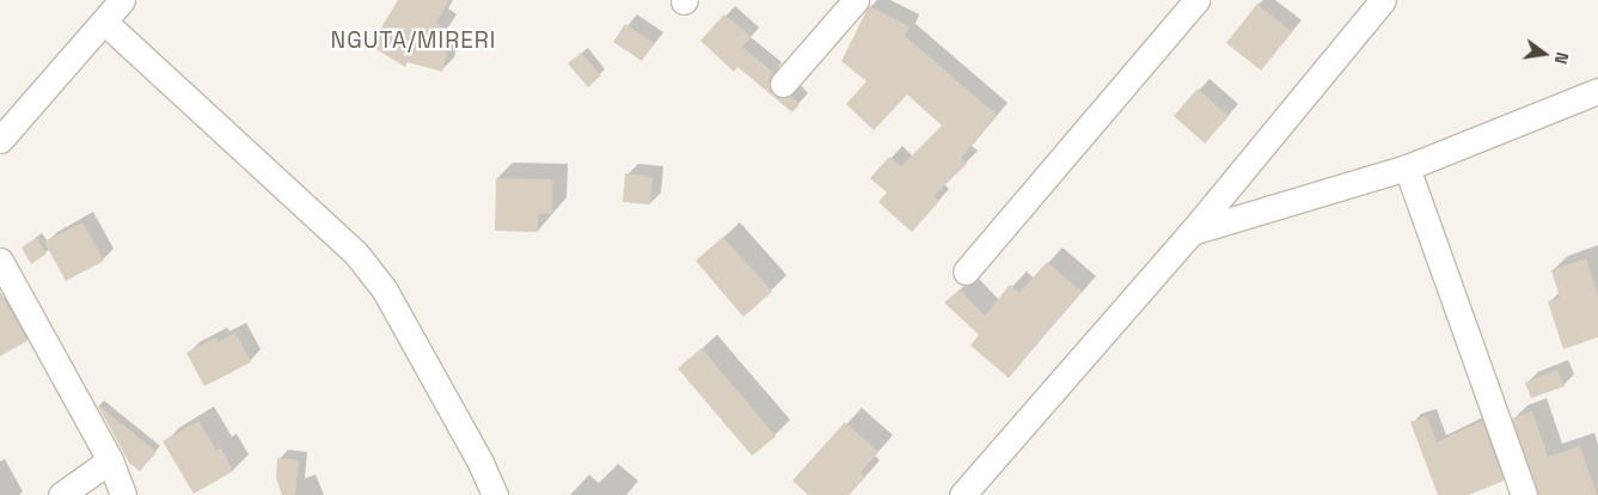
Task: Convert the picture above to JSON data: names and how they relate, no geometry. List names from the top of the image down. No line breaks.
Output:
{"districts":["NGUTA/MIRERI"],"north":"right"}
